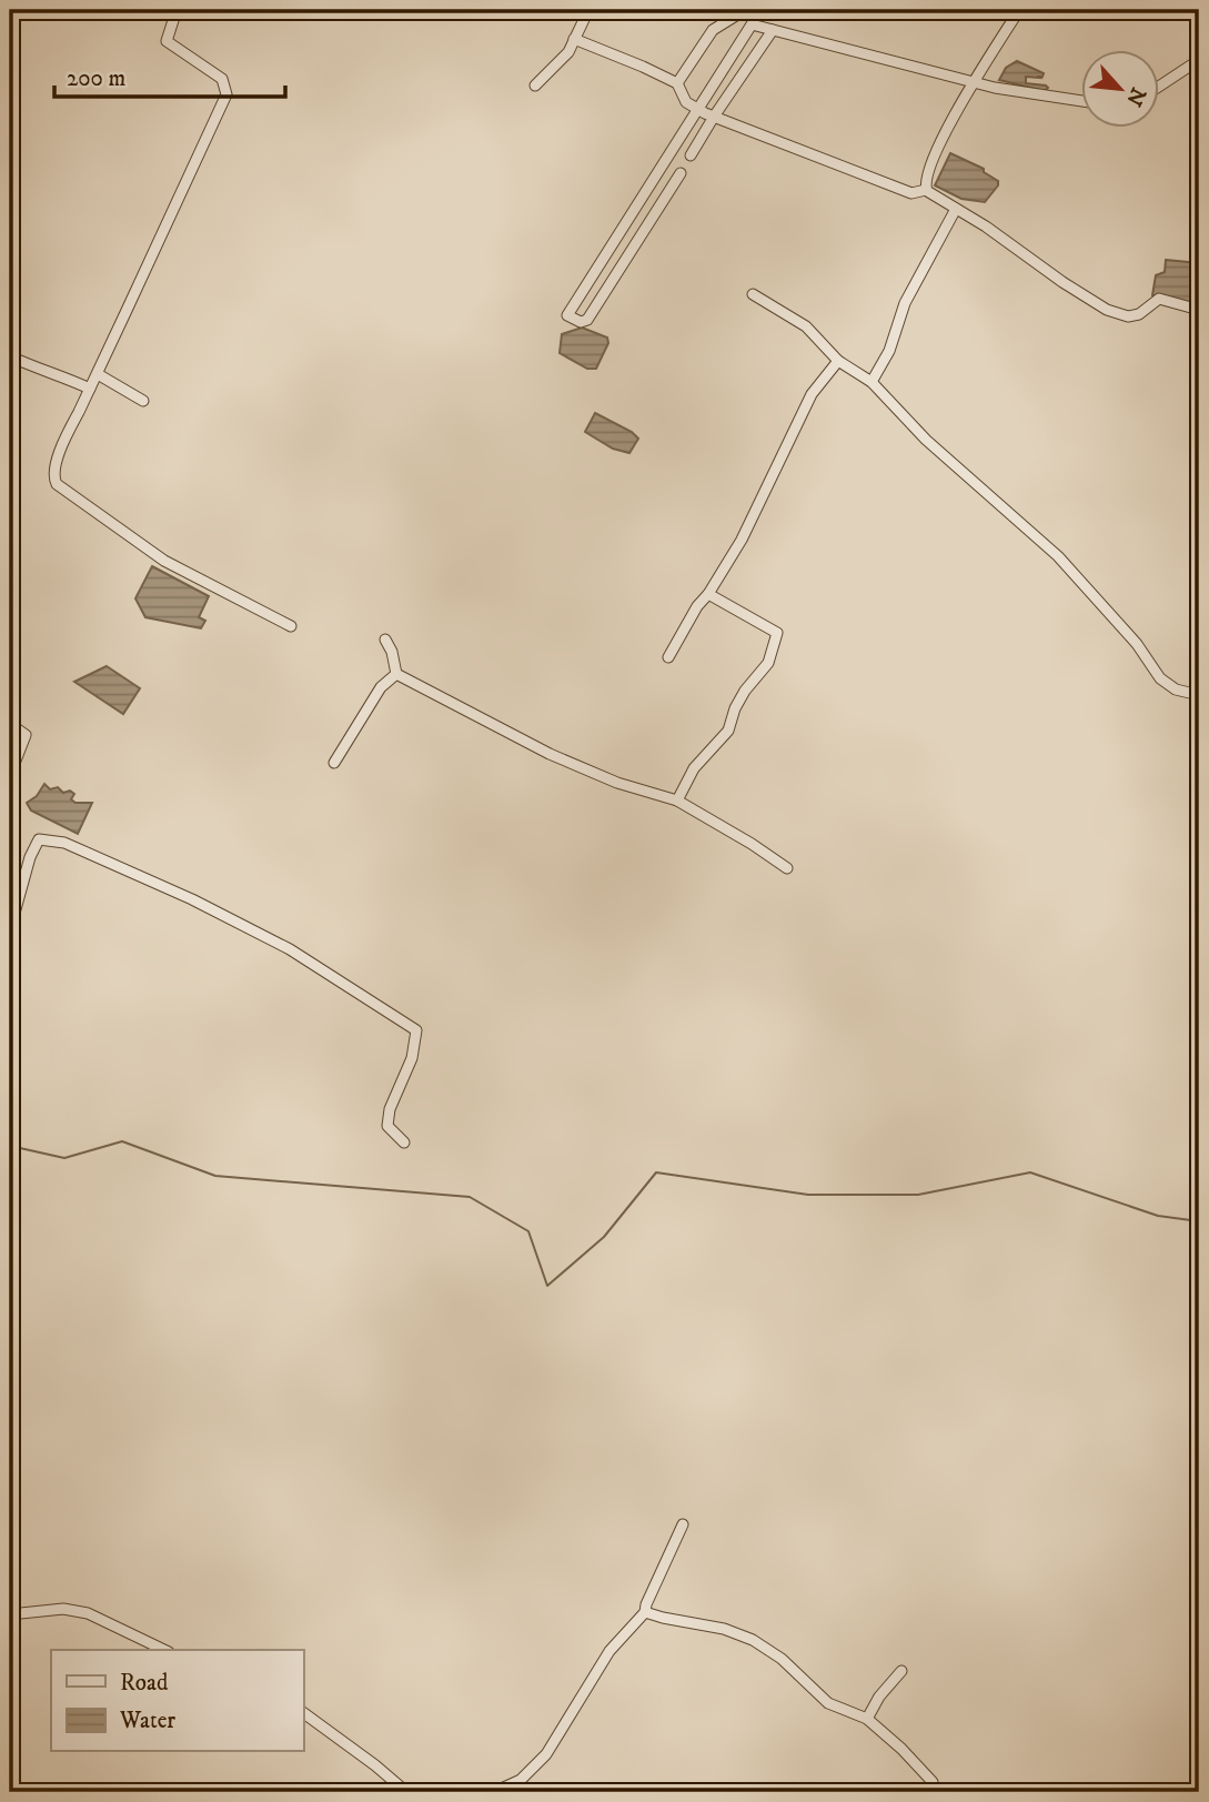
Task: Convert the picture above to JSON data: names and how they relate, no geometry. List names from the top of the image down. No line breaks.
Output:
{"legend":["Road","Water"],"scale_bar":"200 m","north":"bottom right"}
